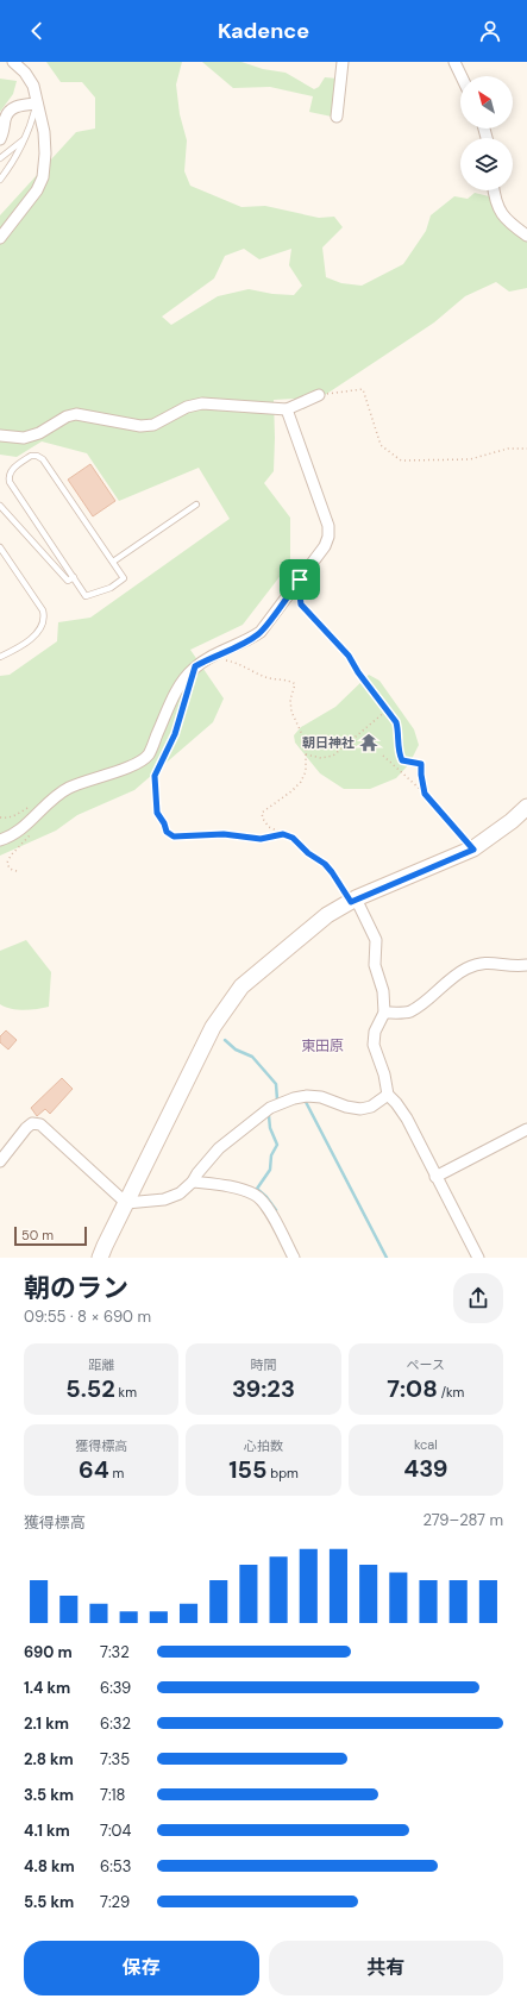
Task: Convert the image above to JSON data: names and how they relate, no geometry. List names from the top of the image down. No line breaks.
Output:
{"districts":["東田原"],"places":{"temple":["朝日神社"]},"scale_bar":"50 m","north":"top left","page":{"header":"Kadence","scale":"50 m","heading":["朝のラン","09:55 · 8 × 690 m"],"stats":[["距離","5.52 km"],["時間","39:23"],["ペース","7:08 /km"],["獲得標高","64 m"],["心拍数","155 bpm"],["kcal","439"]],"chart":["獲得標高","279–287 m"],"list":[{"name":"690 m","note":"7:32"},{"name":"1.4 km","note":"6:39"},{"name":"2.1 km","note":"6:32"},{"name":"2.8 km","note":"7:35"},{"name":"3.5 km","note":"7:18"},{"name":"4.1 km","note":"7:04"},{"name":"4.8 km","note":"6:53"},{"name":"5.5 km","note":"7:29"}],"buttons":["保存","共有"]}}
